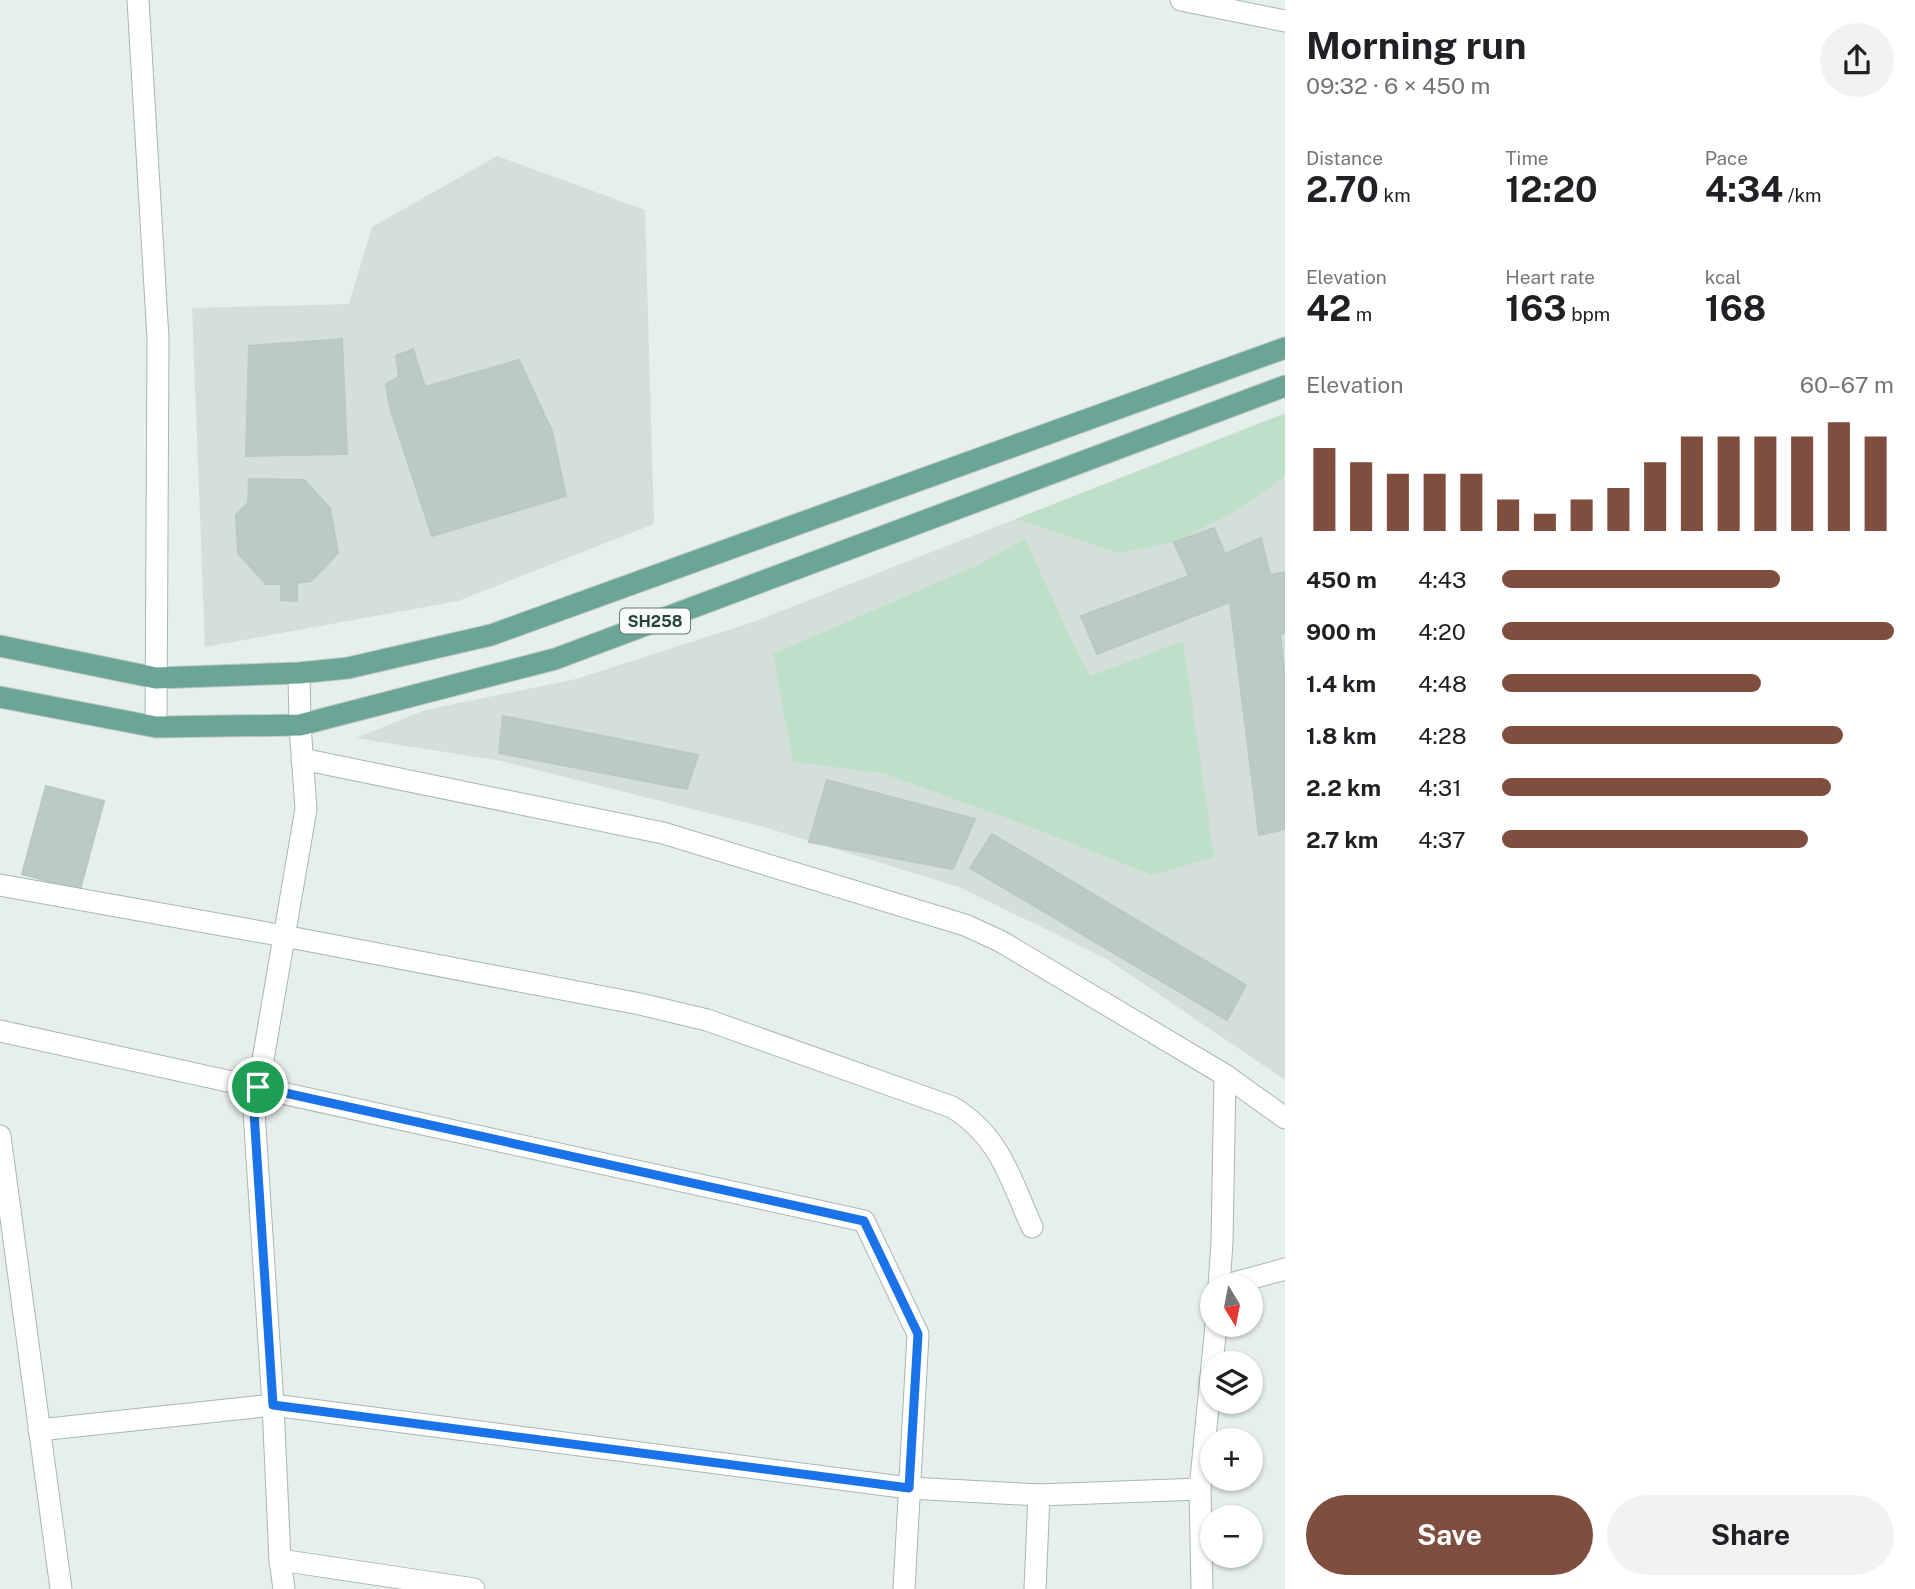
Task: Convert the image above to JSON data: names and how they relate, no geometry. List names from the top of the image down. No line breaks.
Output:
{"streets":{"main road":["SH258"]},"north":"bottom","page":{"heading":["Morning run","09:32 · 6 × 450 m"],"stats":[["Distance","2.70 km"],["Time","12:20"],["Pace","4:34 /km"],["Elevation","42 m"],["Heart rate","163 bpm"],["kcal","168"]],"chart":["Elevation","60–67 m"],"list":[{"name":"450 m","note":"4:43"},{"name":"900 m","note":"4:20"},{"name":"1.4 km","note":"4:48"},{"name":"1.8 km","note":"4:28"},{"name":"2.2 km","note":"4:31"},{"name":"2.7 km","note":"4:37"}],"map_buttons":["+","−"],"buttons":["Save","Share"]}}
